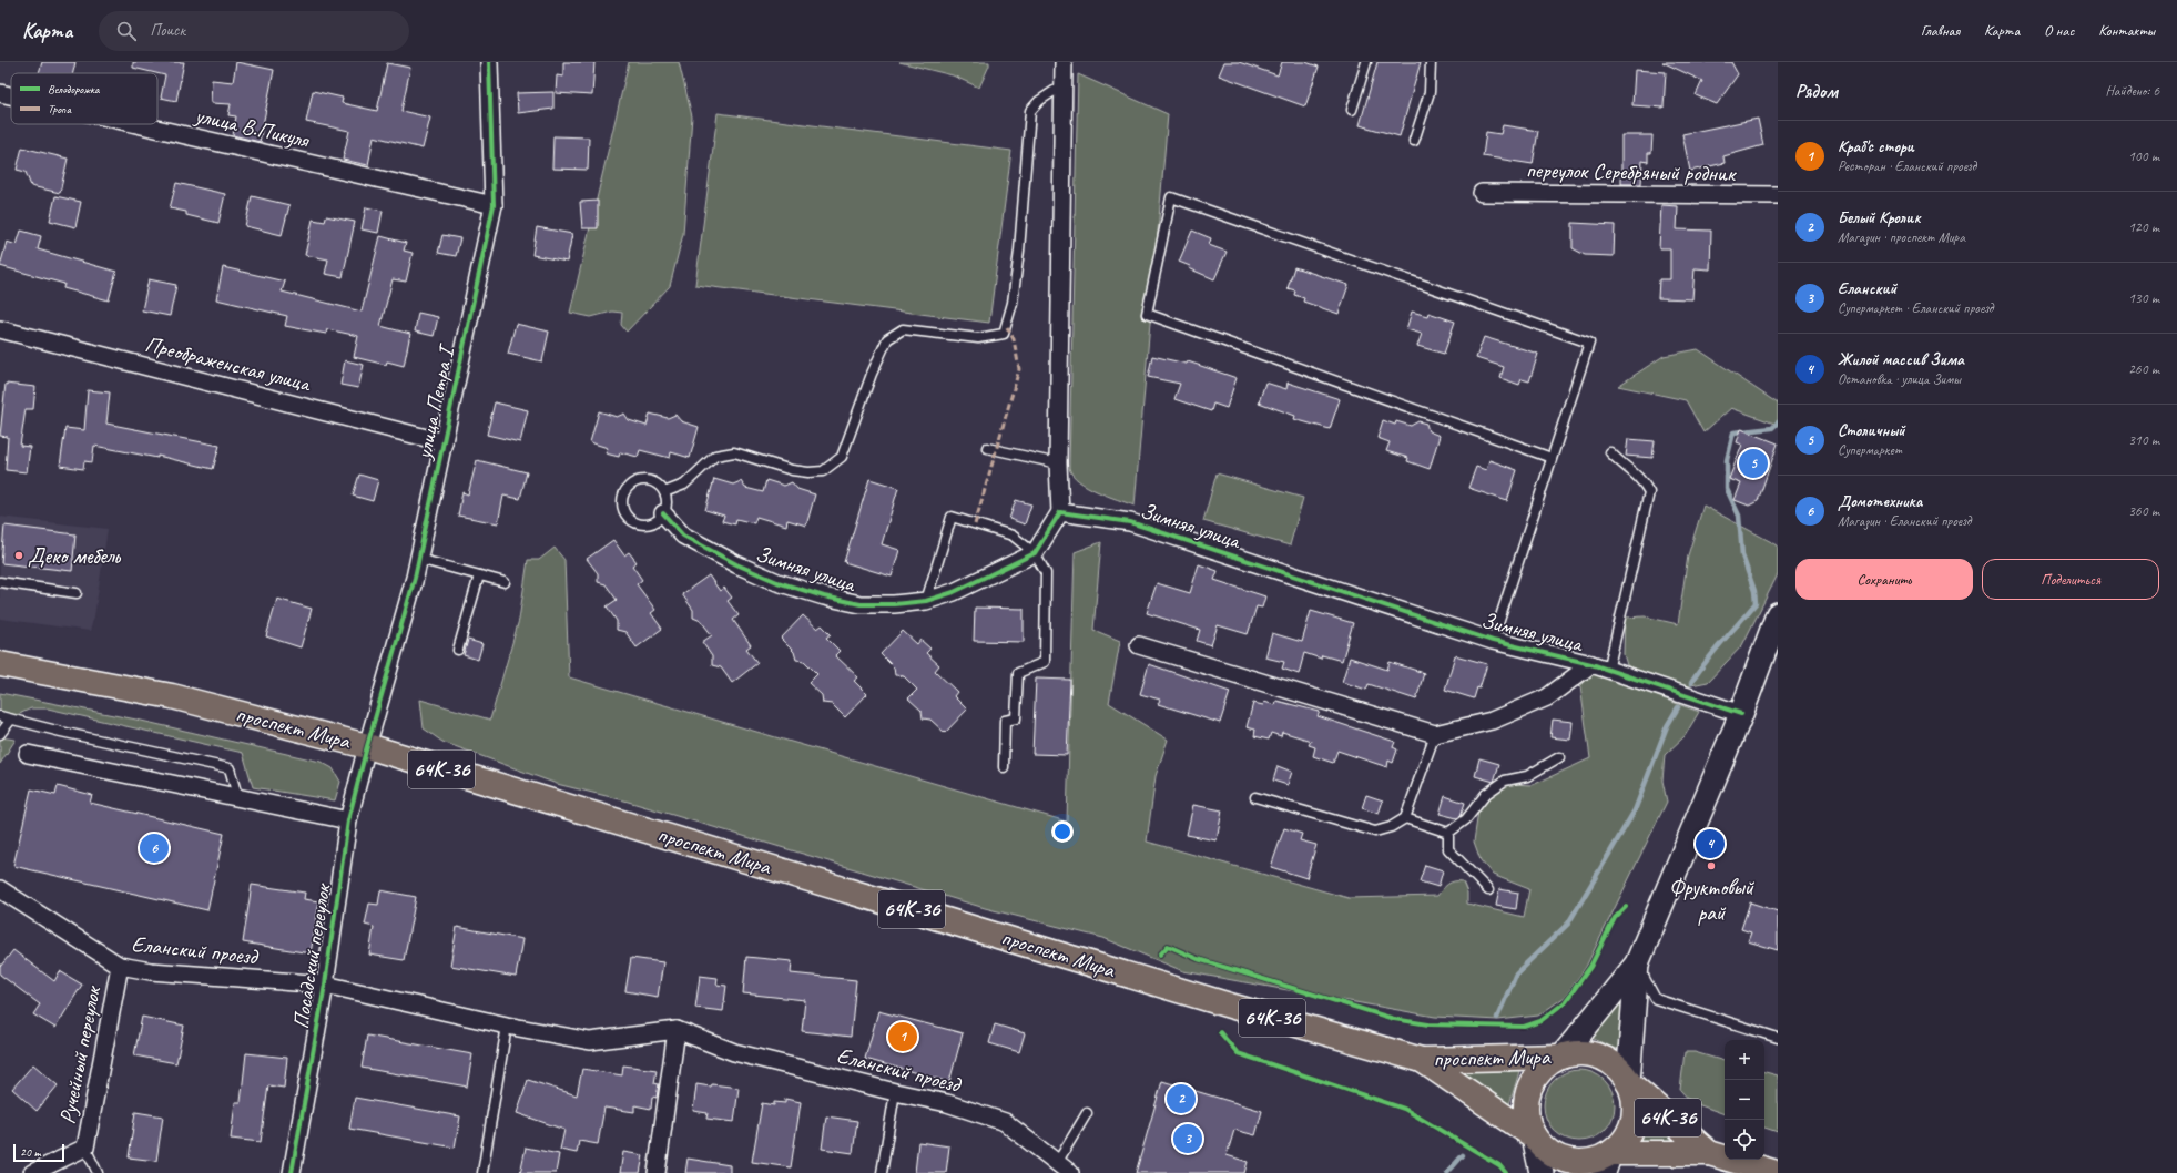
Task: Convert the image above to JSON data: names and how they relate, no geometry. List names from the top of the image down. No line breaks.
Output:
{"streets":{"main road":["проспект Мира","64К-36"],"street":["улица В.Пикуля","переулок Серебряный родник","Преображенская улица","улица Петра I","Зимняя улица","Еланский проезд","Посадский переулок","Ручейный переулок"]},"crossings":[["улица В.Пикуля","улица Петра I"],["Преображенская улица","улица Петра I"],["улица Петра I","проспект Мира"],["улица Петра I","Посадский переулок"],["проспект Мира","64К-36"],["проспект Мира","Посадский переулок"],["Еланский проезд","Посадский переулок"],["Еланский проезд","Ручейный переулок"]],"places":["Деко мебель","Фруктовый рай"],"legend":["Велодорожка","Тропа"],"scale_bar":"20 m","page":{"header":"Карта","search":"Поиск","nav":["Главная","Карта","О нас","Контакты"],"heading":["Рядом","Найдено: 6"],"list":[{"mark":"1","name":"Краб'с стори","note":"Ресторан · Еланский проезд","value":"100 m"},{"mark":"2","name":"Белый Кролик","note":"Магазин · проспект Мира","value":"120 m"},{"mark":"3","name":"Еланский","note":"Супермаркет · Еланский проезд","value":"130 m"},{"mark":"4","name":"Жилой массив Зима","note":"Остановка · улица Зимы","value":"260 m"},{"mark":"5","name":"Столичный","note":"Супермаркет","value":"310 m"},{"mark":"6","name":"Домотехника","note":"Магазин · Еланский проезд","value":"360 m"}],"pins":["5","4","6","1","2","3"],"buttons":["Сохранить","Поделиться"],"map_buttons":["+","−"],"scale":"20 m"}}
